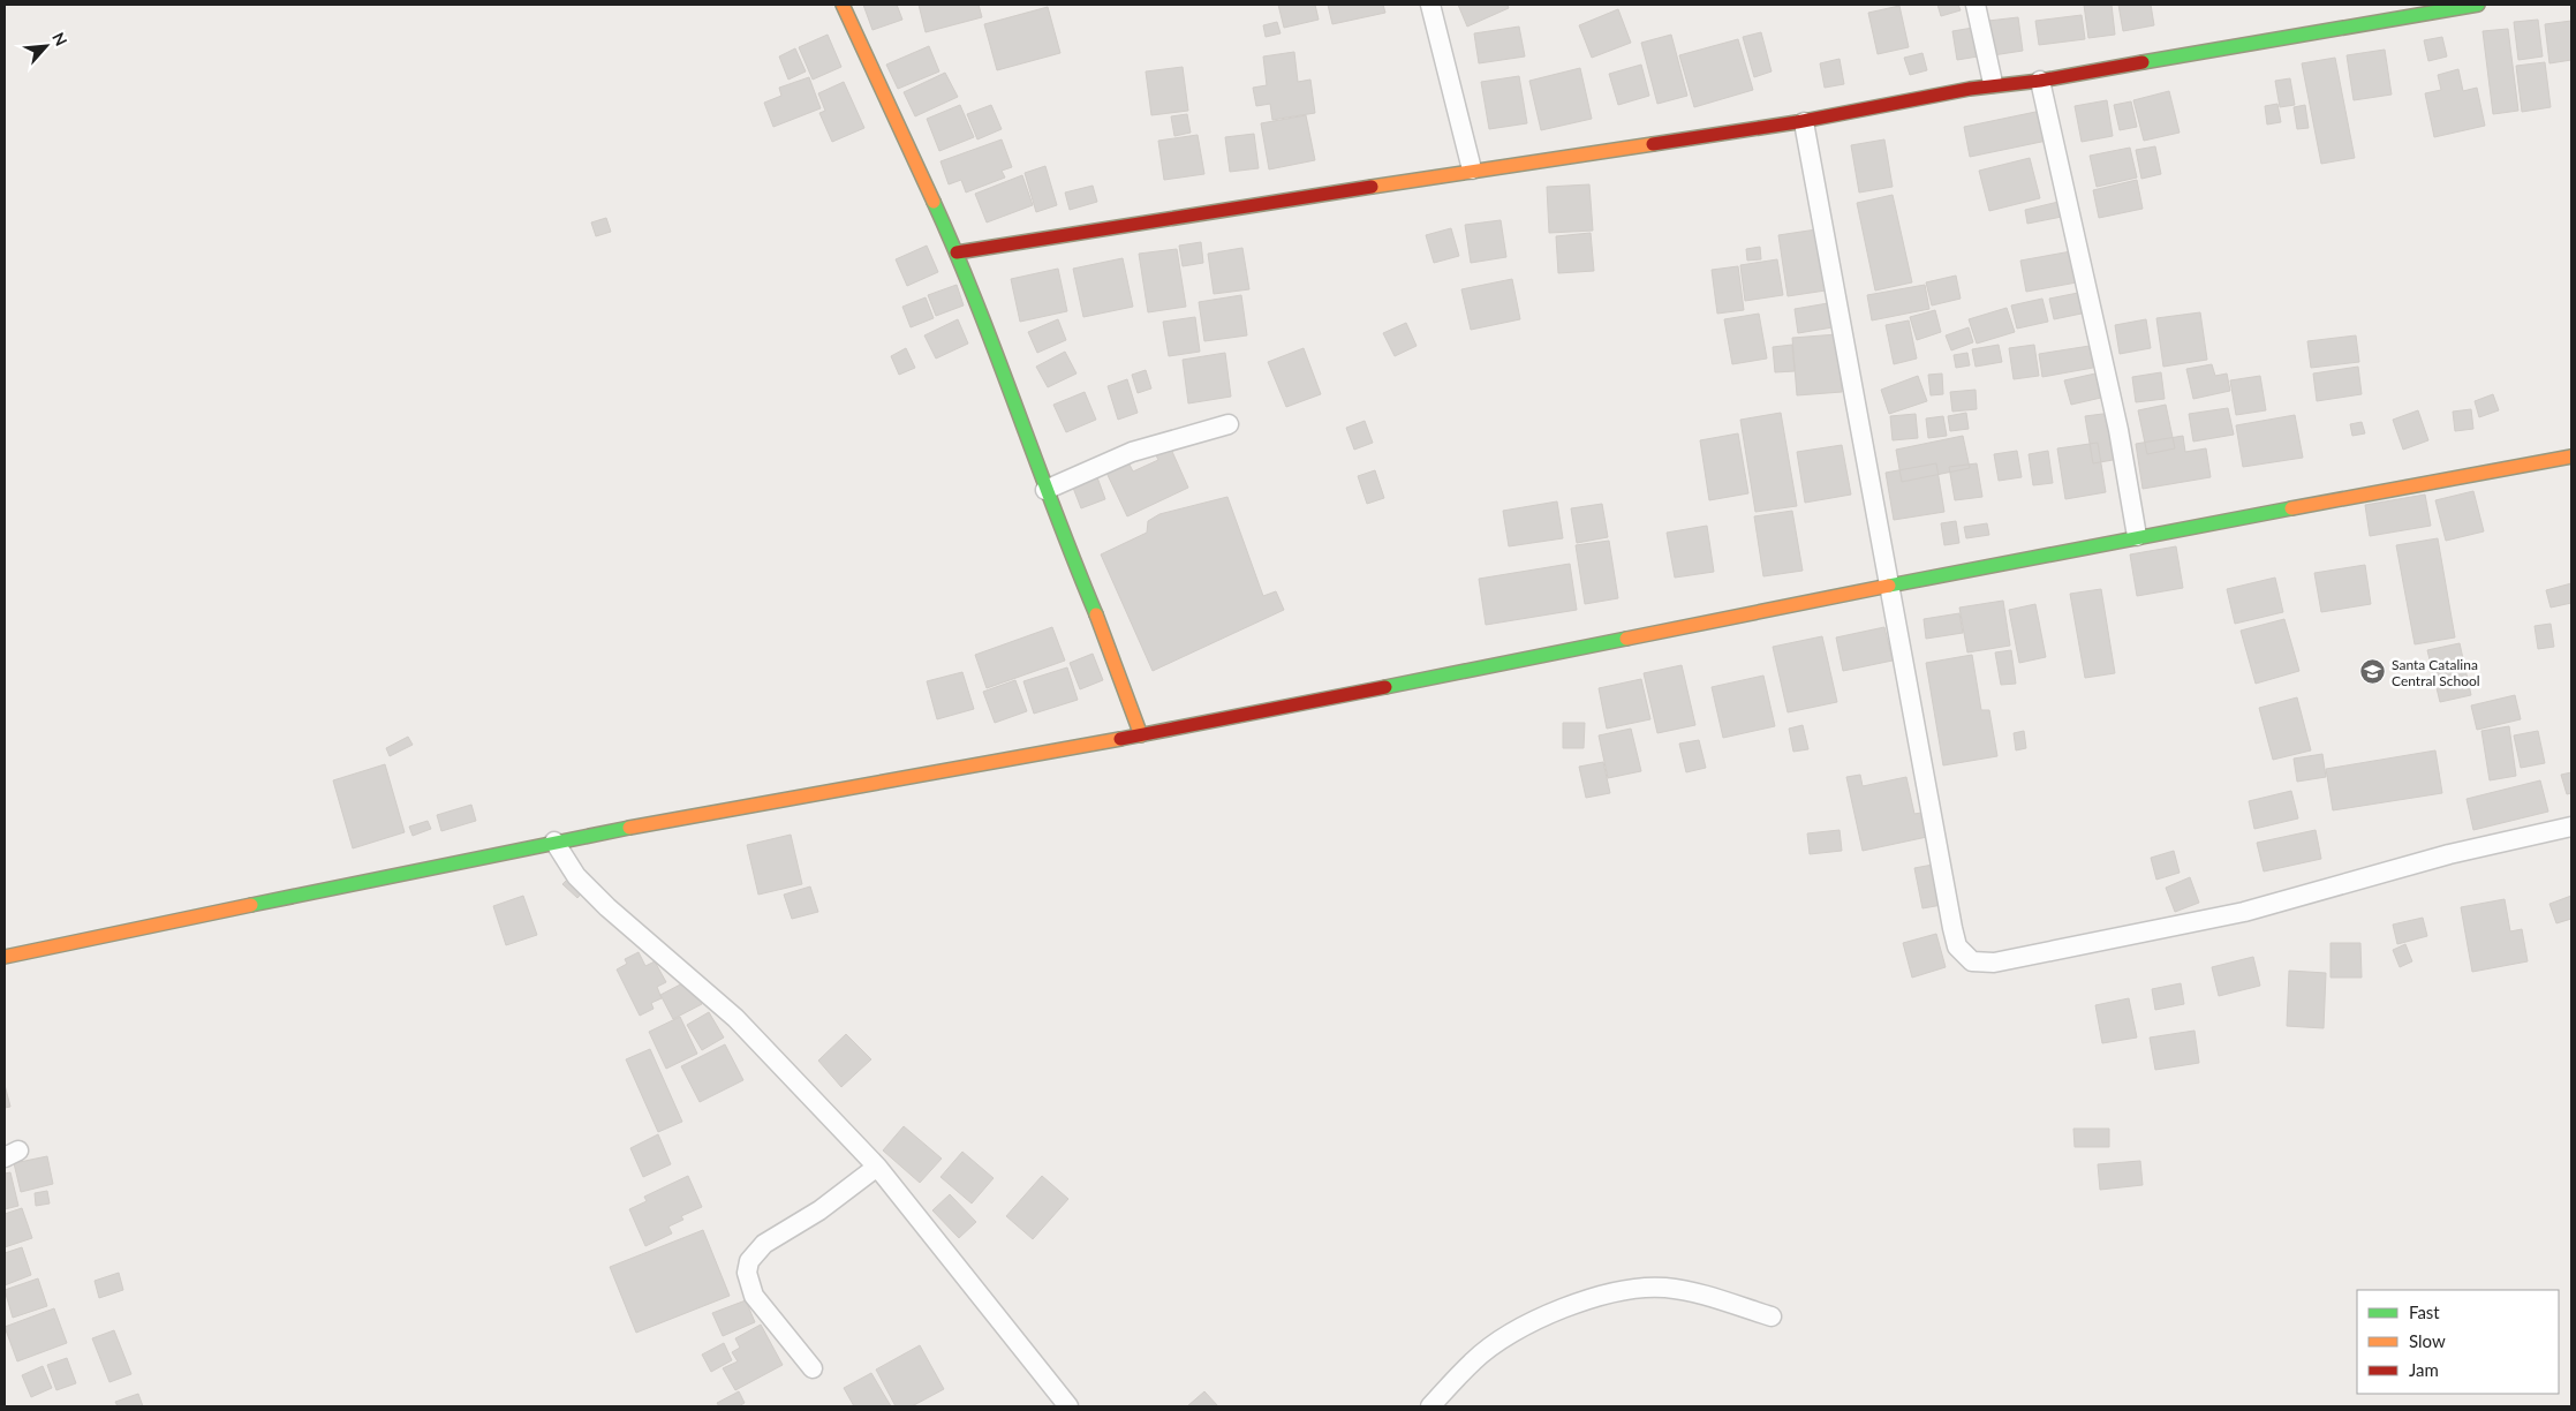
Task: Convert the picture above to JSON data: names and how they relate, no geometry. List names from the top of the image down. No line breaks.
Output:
{"places":{"school or university":["Santa Catalina Central School"]},"legend":["Fast","Slow","Jam"],"north":"top right"}
